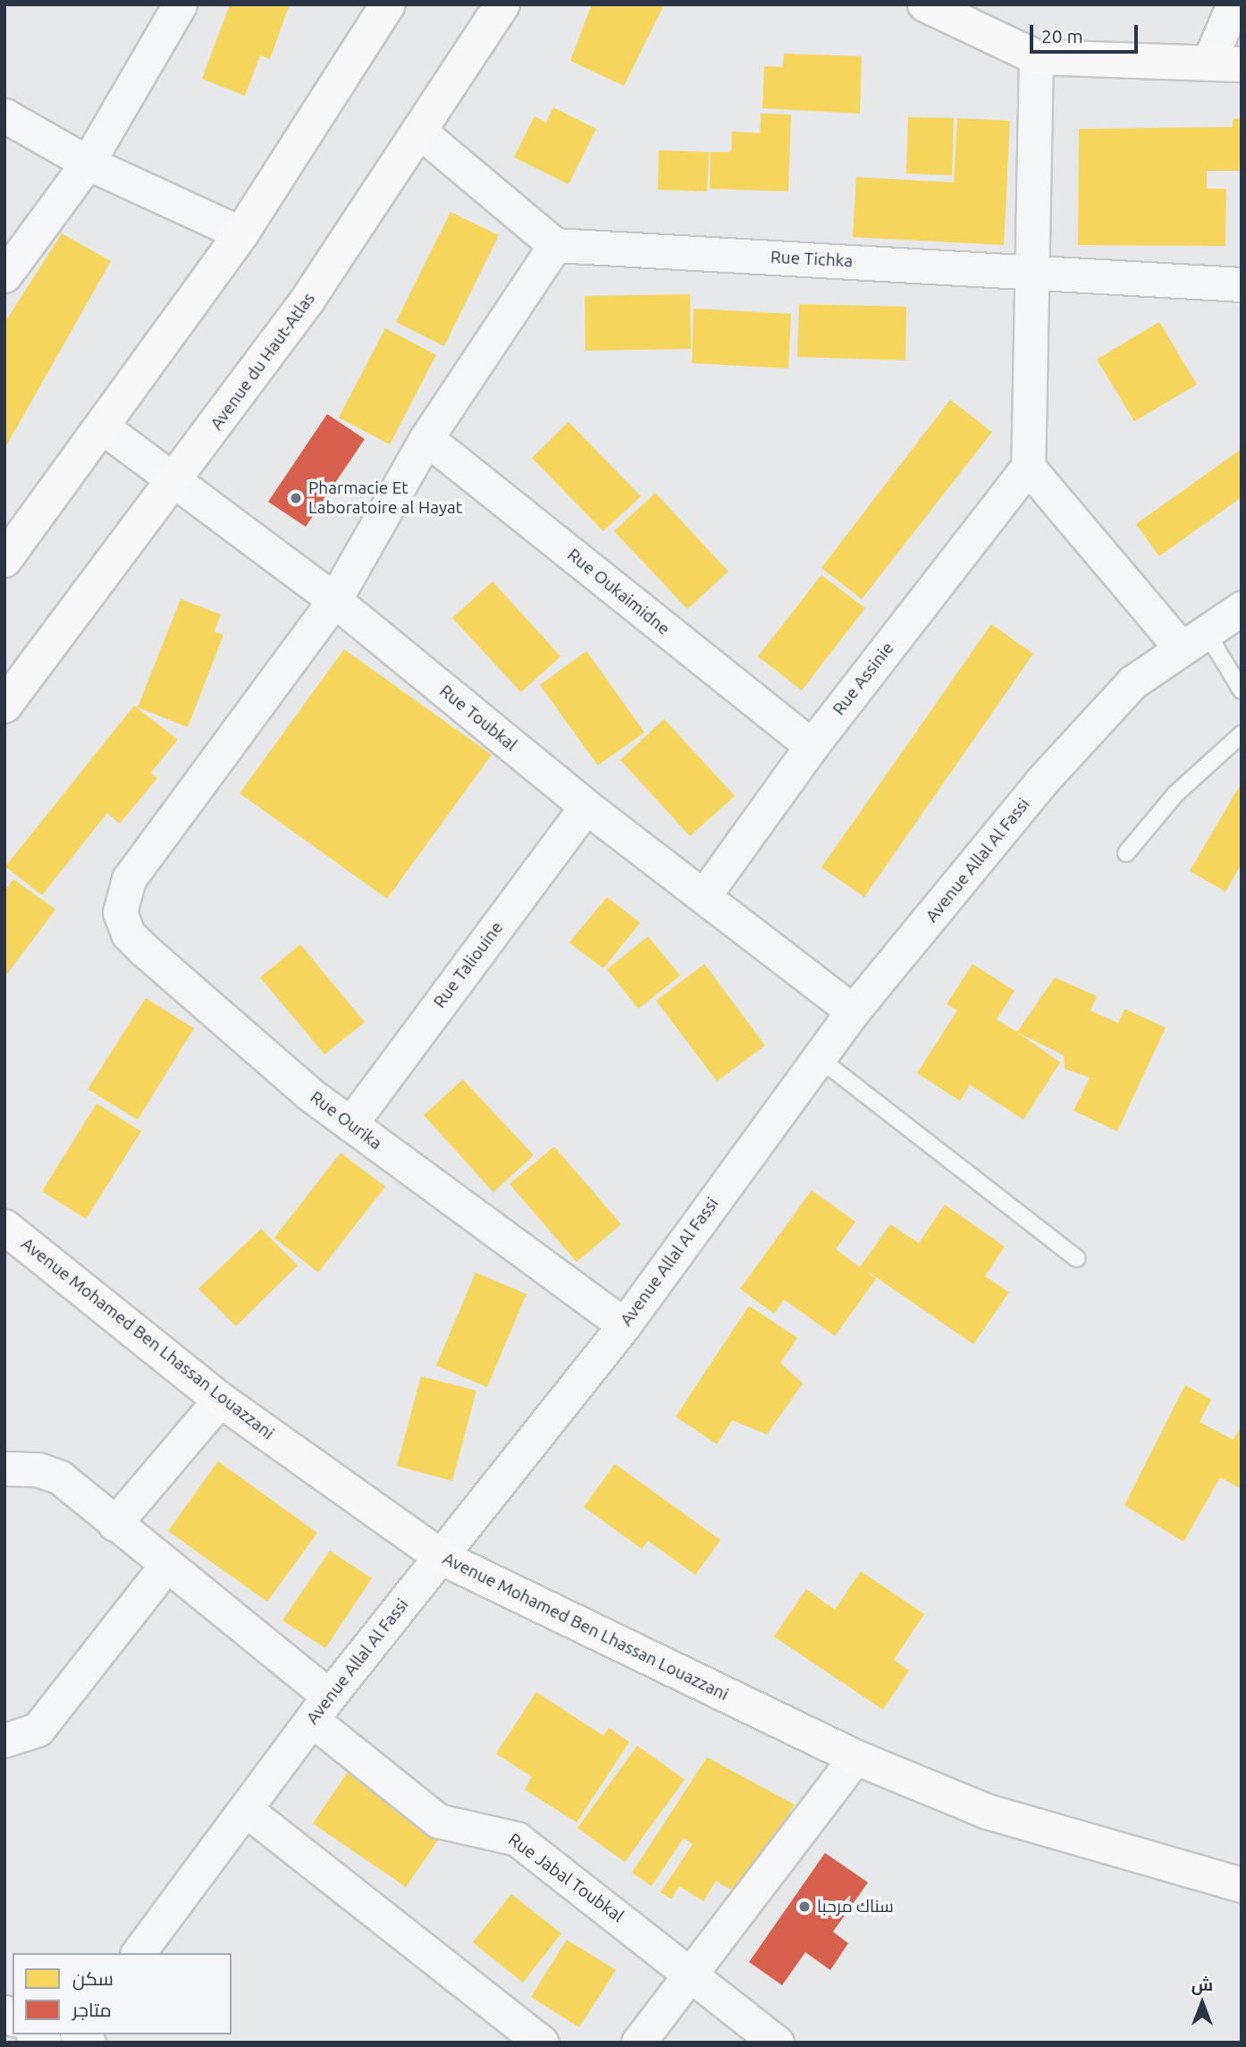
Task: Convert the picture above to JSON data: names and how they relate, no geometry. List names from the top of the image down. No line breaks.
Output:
{"streets":{"street":["Rue Tichka","Avenue du Haut-Atlas","Rue Oukaimidne","Rue Assinie","Rue Toubkal","Avenue Allal Al Fassi","Rue Taliouine","Rue Ourika","Avenue Mohamed Ben Lhassan Louazzani","Rue Jabal Toubkal"]},"crossings":[["Avenue du Haut-Atlas","Rue Toubkal"],["Rue Oukaimidne","Rue Assinie"],["Rue Assinie","Rue Toubkal"],["Rue Toubkal","Avenue Allal Al Fassi"],["Rue Toubkal","Rue Taliouine"],["Rue Toubkal","Rue Ourika"],["Avenue Allal Al Fassi","Rue Ourika"],["Avenue Allal Al Fassi","Avenue Mohamed Ben Lhassan Louazzani"],["Avenue Allal Al Fassi","Rue Jabal Toubkal"],["Rue Taliouine","Rue Ourika"]],"places":["Pharmacie Et Laboratoire al Hayat","سناك مرحبا"],"legend":["سكن","متاجر"],"scale_bar":"20 m","north":"top"}
